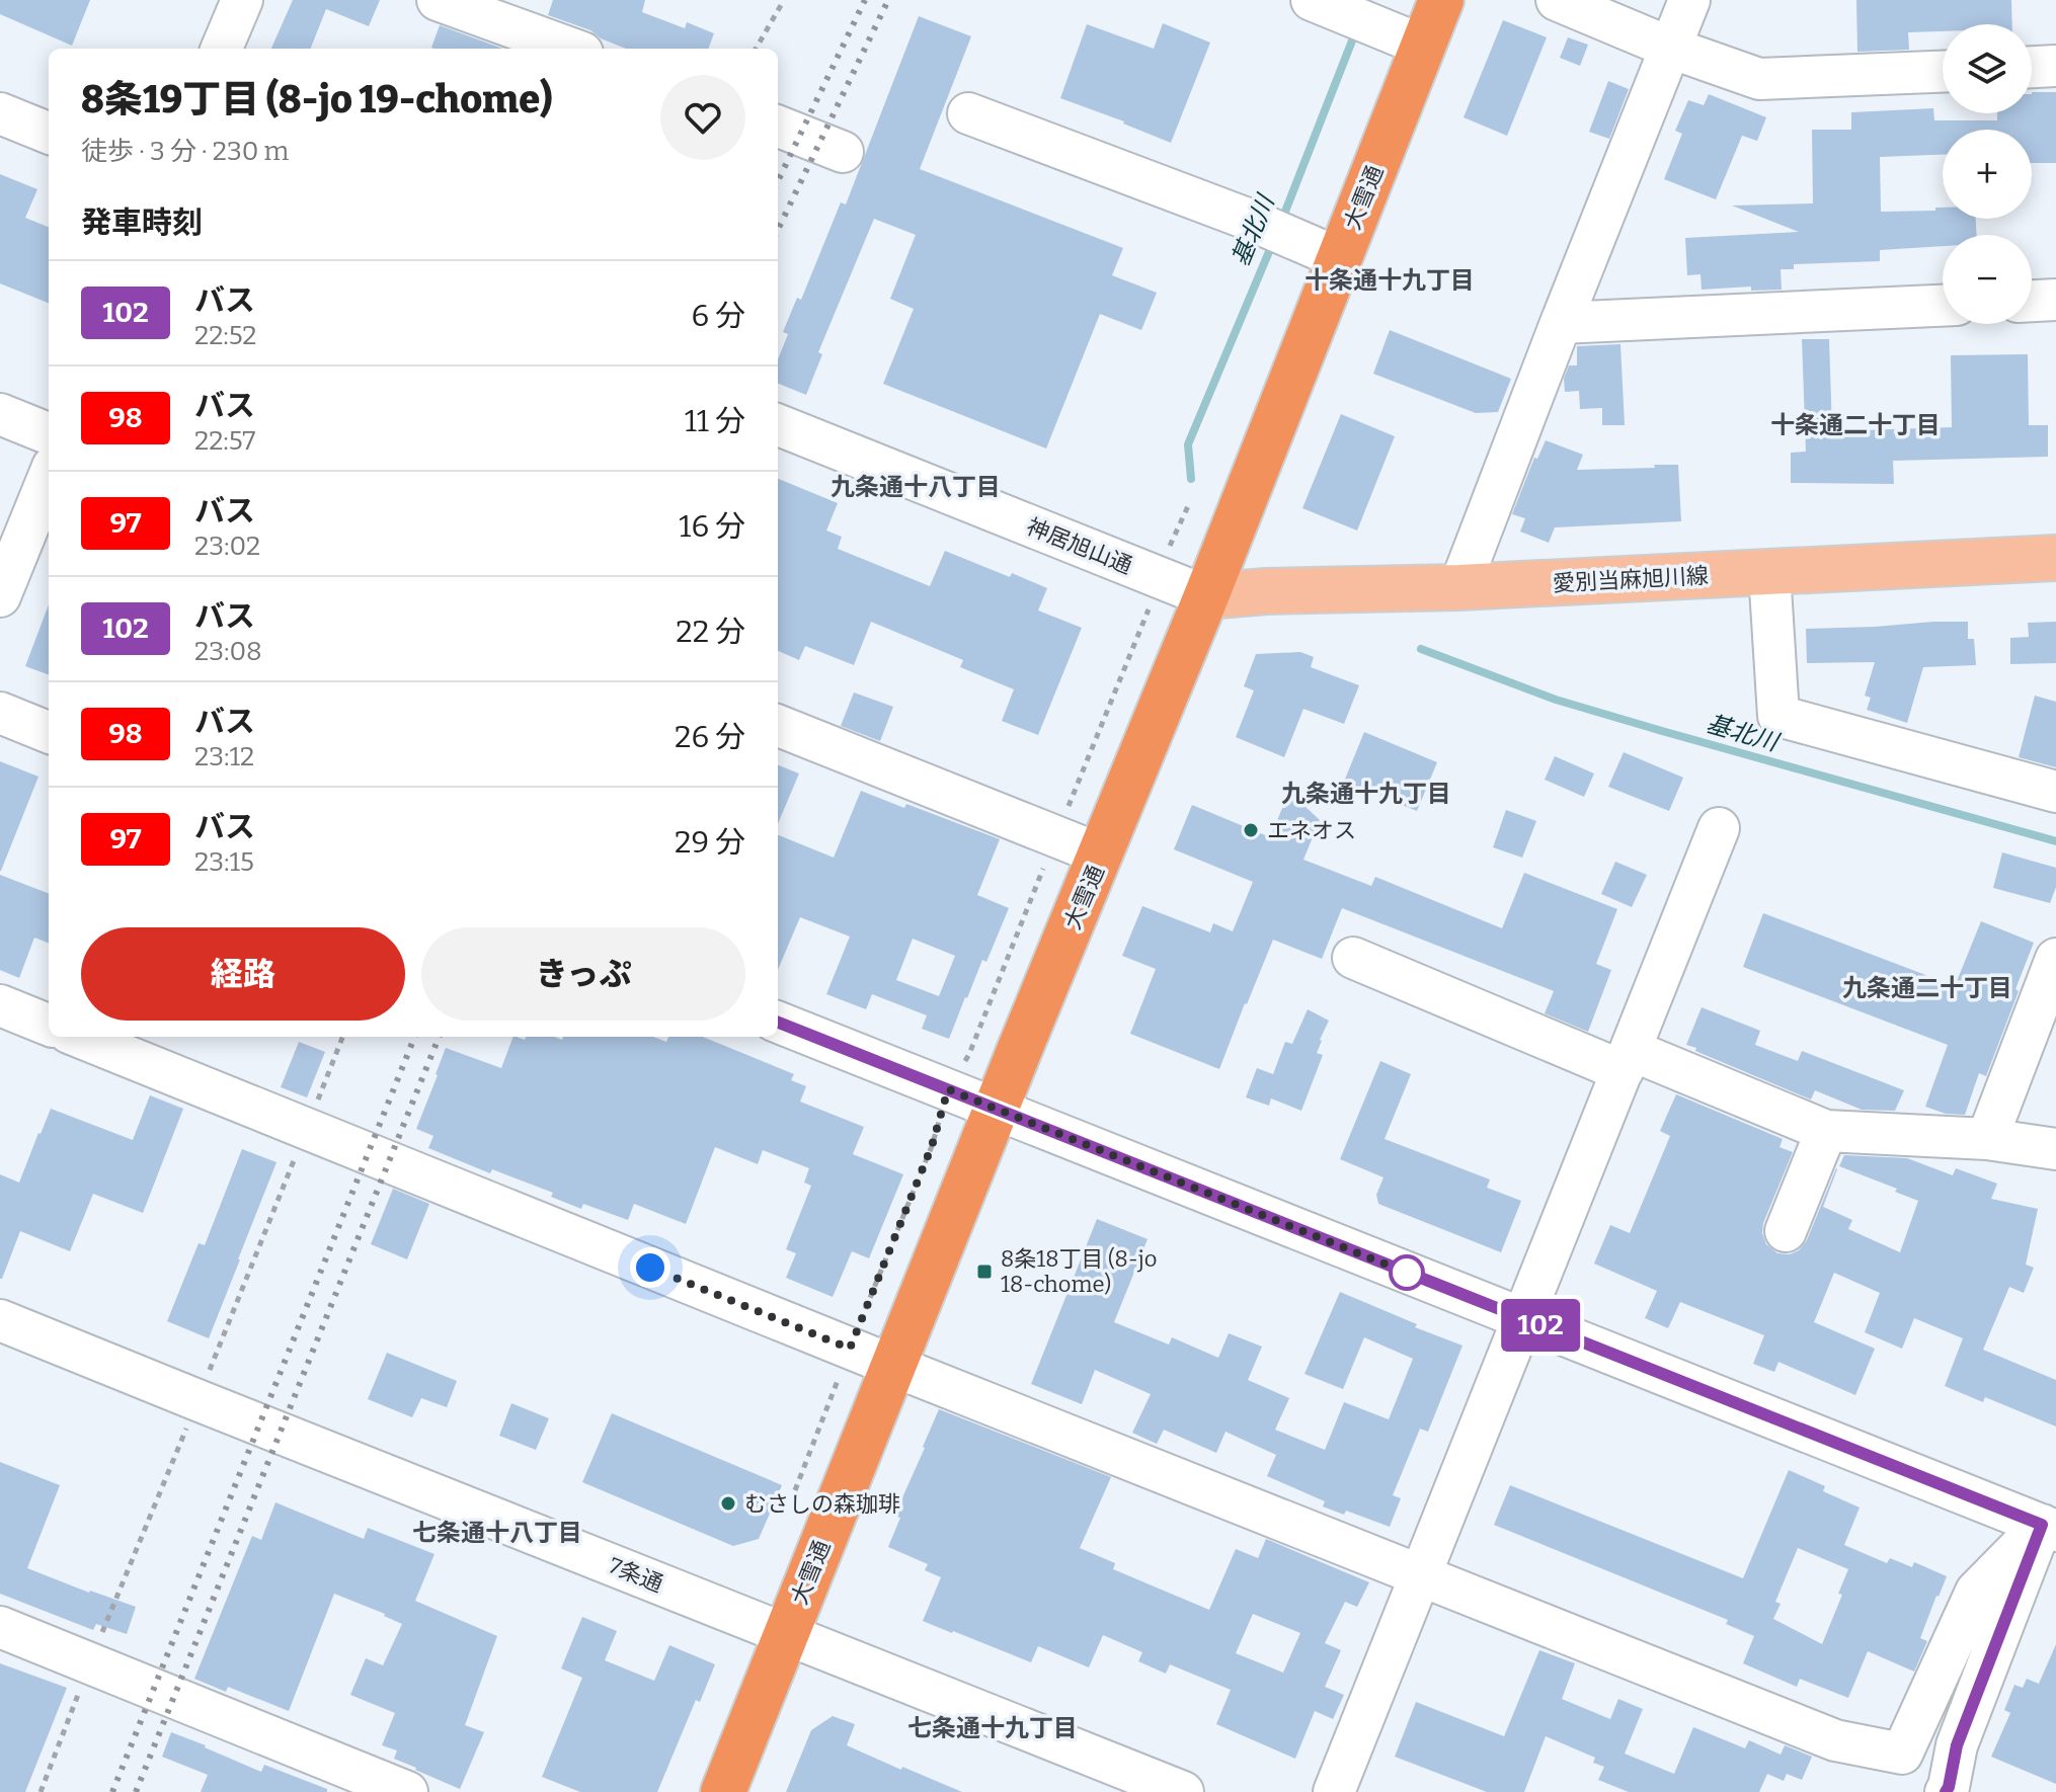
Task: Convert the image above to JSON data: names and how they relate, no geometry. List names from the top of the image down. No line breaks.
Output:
{"streets":{"highway":["大雪通"],"main road":["愛別当麻旭川線"],"street":["神居旭山通","7条通"]},"crossings":[["大雪通","神居旭山通"],["大雪通","愛別当麻旭川線"],["大雪通","7条通"],["神居旭山通","愛別当麻旭川線"]],"districts":["十条通十九丁目","十条通二十丁目","九条通十八丁目","九条通十九丁目","九条通二十丁目","七条通十八丁目","七条通十九丁目"],"water":["基北川"],"places":{"other":["エネオス","むさしの森珈琲"],"transit":["8条18丁目 (8-jo 18-chome)"]},"lines":["bus line 102"],"page":{"on_map":"102","map_buttons":["+","−"],"heading":[["8条19丁目 (8-jo 19-chome)","徒歩 · 3 分 · 230 m"],"発車時刻"],"list":[{"mark":"102","name":"バス","note":"22:52","value":"6 分"},{"mark":"98","name":"バス","note":"22:57","value":"11 分"},{"mark":"97","name":"バス","note":"23:02","value":"16 分"},{"mark":"102","name":"バス","note":"23:08","value":"22 分"},{"mark":"98","name":"バス","note":"23:12","value":"26 分"},{"mark":"97","name":"バス","note":"23:15","value":"29 分"}],"buttons":["経路","きっぷ"]}}
